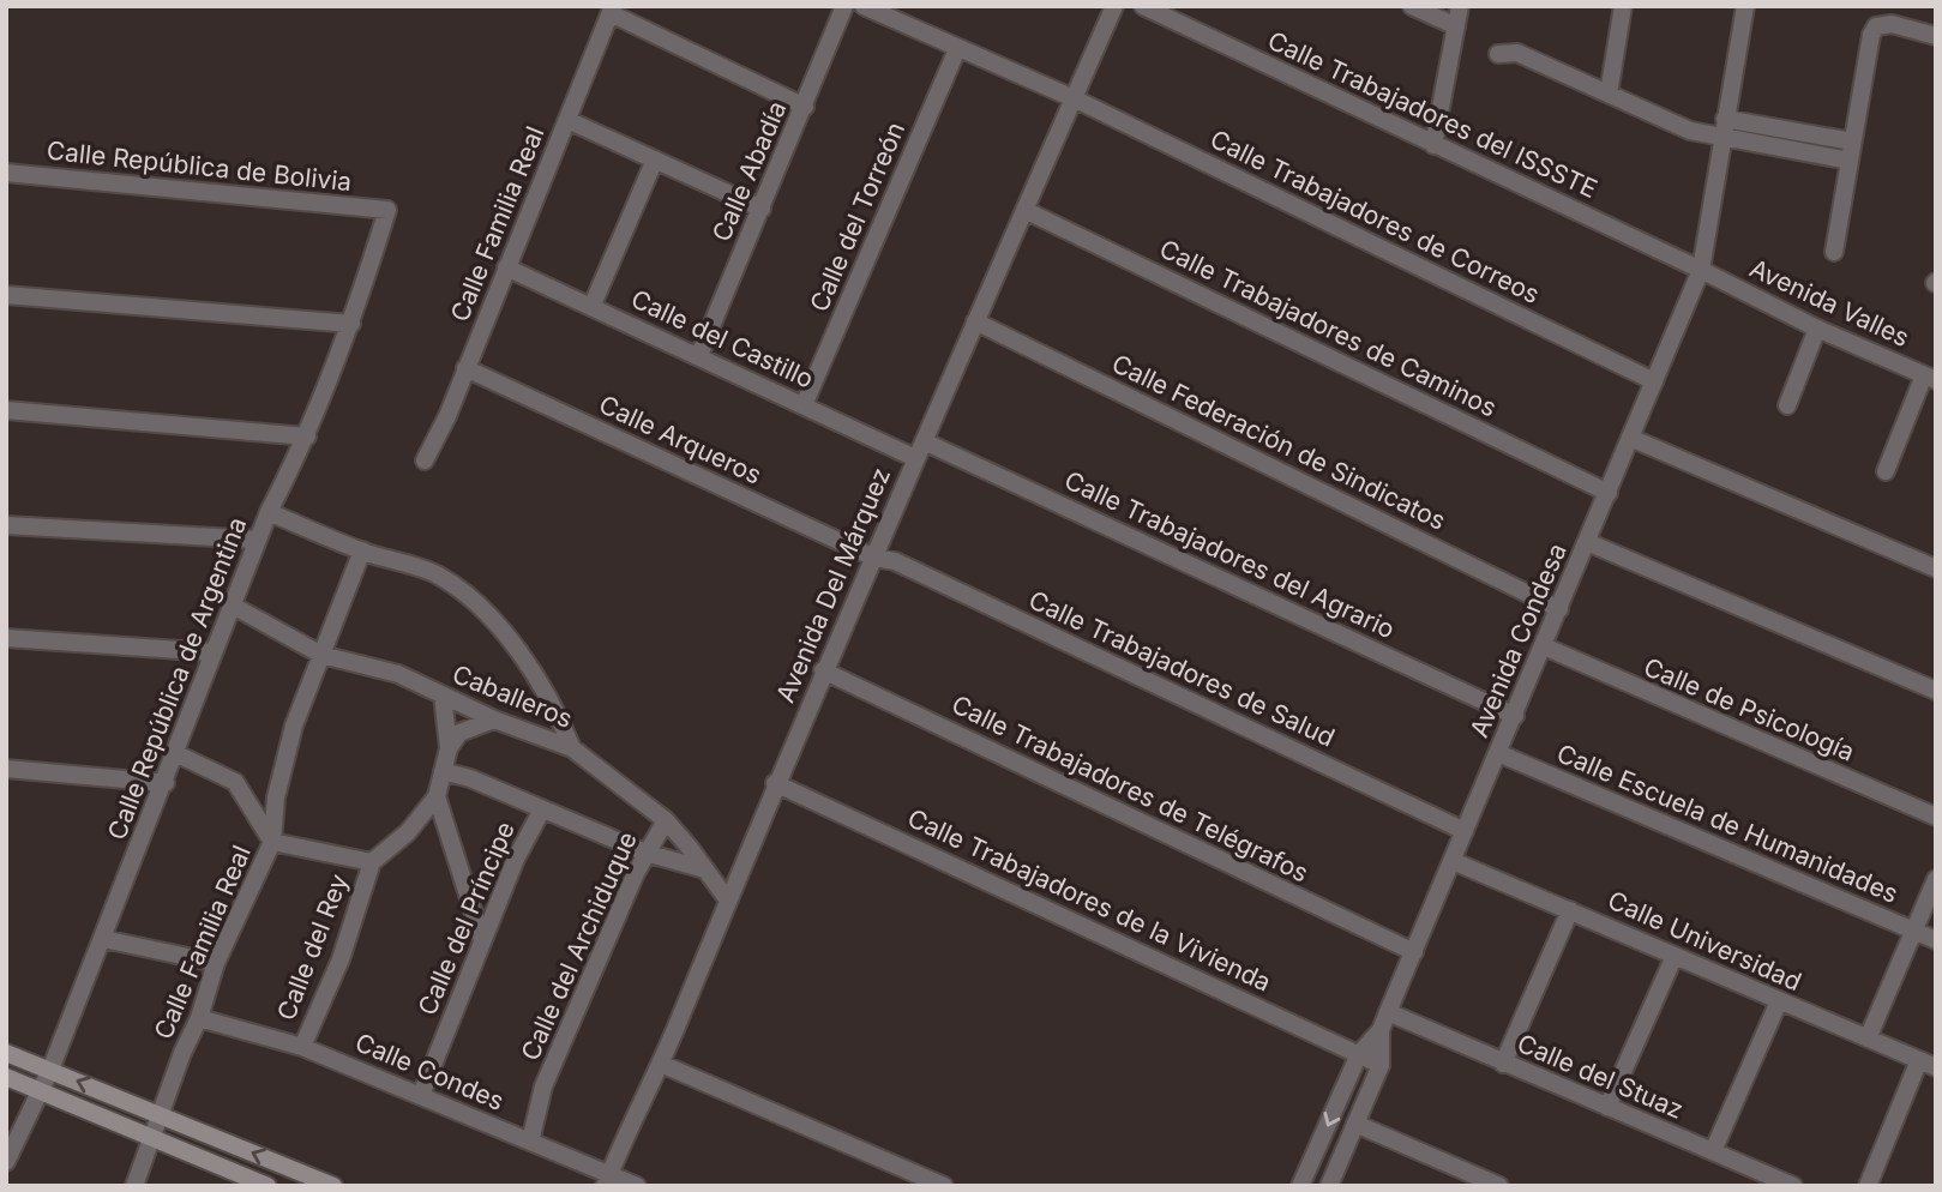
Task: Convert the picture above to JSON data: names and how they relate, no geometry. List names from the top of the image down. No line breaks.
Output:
{"streets":{"street":["Calle Trabajadores del ISSSTE","Calle República de Bolivia","Calle Abadía","Calle del Torreón","Calle Trabajadores de Correos","Calle Familia Real","Avenida Valles","Calle Trabajadores de Caminos","Calle del Castillo","Calle Arqueros","Calle Federación de Sindicatos","Calle Trabajadores del Agrario","Avenida Del Márquez","Avenida Condesa","Calle Trabajadores de Salud","Calle República de Argentina","Caballeros","Calle de Psicología","Calle Trabajadores de Telégrafos","Calle Escuela de Humanidades","Calle Trabajadores de la Vivienda","Calle del Príncipe","Calle Universidad","Calle del Archiduque","Calle del Rey","Calle Condes","Calle del Stuaz"]},"crossings":[["Calle Trabajadores del ISSSTE","Avenida Valles"],["Calle Trabajadores del ISSSTE","Avenida Condesa"],["Calle República de Bolivia","Calle República de Argentina"],["Calle Abadía","Calle del Castillo"],["Calle del Torreón","Calle Trabajadores de Correos"],["Calle del Torreón","Calle del Castillo"],["Calle Trabajadores de Correos","Avenida Del Márquez"],["Calle Trabajadores de Correos","Avenida Condesa"],["Calle Familia Real","Calle del Castillo"],["Calle Familia Real","Calle Arqueros"],["Calle Familia Real","Caballeros"],["Calle Familia Real","Calle del Rey"],["Calle Familia Real","Calle Condes"],["Avenida Valles","Avenida Condesa"],["Calle Trabajadores de Caminos","Avenida Del Márquez"],["Calle Trabajadores de Caminos","Avenida Condesa"],["Calle del Castillo","Avenida Del Márquez"],["Calle Arqueros","Avenida Del Márquez"],["Calle Arqueros","Calle Trabajadores de Salud"],["Calle Federación de Sindicatos","Avenida Del Márquez"],["Calle Federación de Sindicatos","Avenida Condesa"],["Calle Trabajadores del Agrario","Avenida Del Márquez"],["Calle Trabajadores del Agrario","Avenida Condesa"],["Avenida Del Márquez","Calle Trabajadores de Salud"],["Avenida Del Márquez","Caballeros"],["Avenida Del Márquez","Calle Trabajadores de Telégrafos"],["Avenida Del Márquez","Calle Trabajadores de la Vivienda"],["Avenida Del Márquez","Calle Condes"],["Avenida Condesa","Calle Trabajadores de Salud"],["Avenida Condesa","Calle de Psicología"],["Avenida Condesa","Calle Trabajadores de Telégrafos"],["Avenida Condesa","Calle Escuela de Humanidades"],["Avenida Condesa","Calle Trabajadores de la Vivienda"],["Avenida Condesa","Calle Universidad"],["Avenida Condesa","Calle del Stuaz"],["Calle República de Argentina","Caballeros"],["Caballeros","Calle del Archiduque"],["Caballeros","Calle del Rey"],["Calle del Príncipe","Calle Condes"],["Calle del Archiduque","Calle Condes"],["Calle del Rey","Calle Condes"]]}
